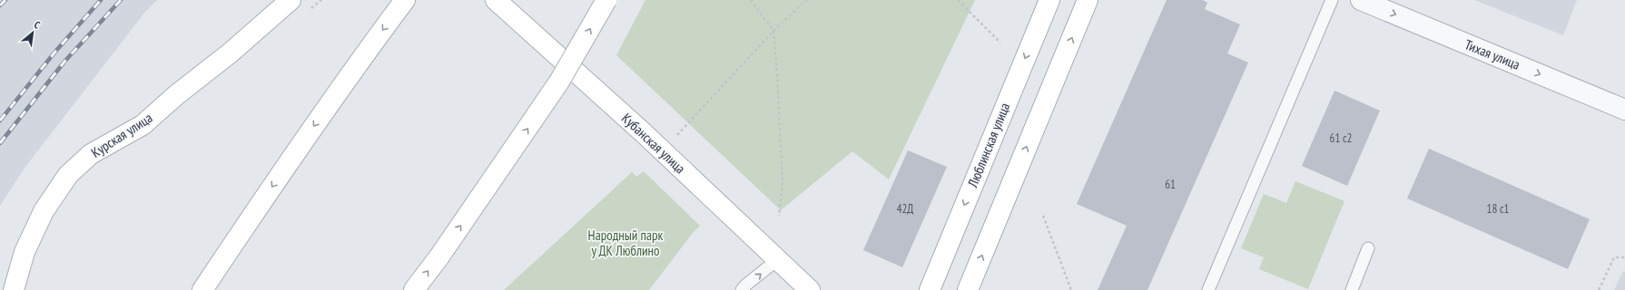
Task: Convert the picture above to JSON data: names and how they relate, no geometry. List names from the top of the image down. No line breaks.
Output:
{"streets":{"main road":["Курская улица","Кубанская улица","Люблинская улица"],"street":["Тихая улица"]},"one_way":["Тихая улица"],"parks":["Народный парк у ДК Люблино"],"house_numbers":["61 с2","61","42Д","18 с1"],"north":"top right"}
